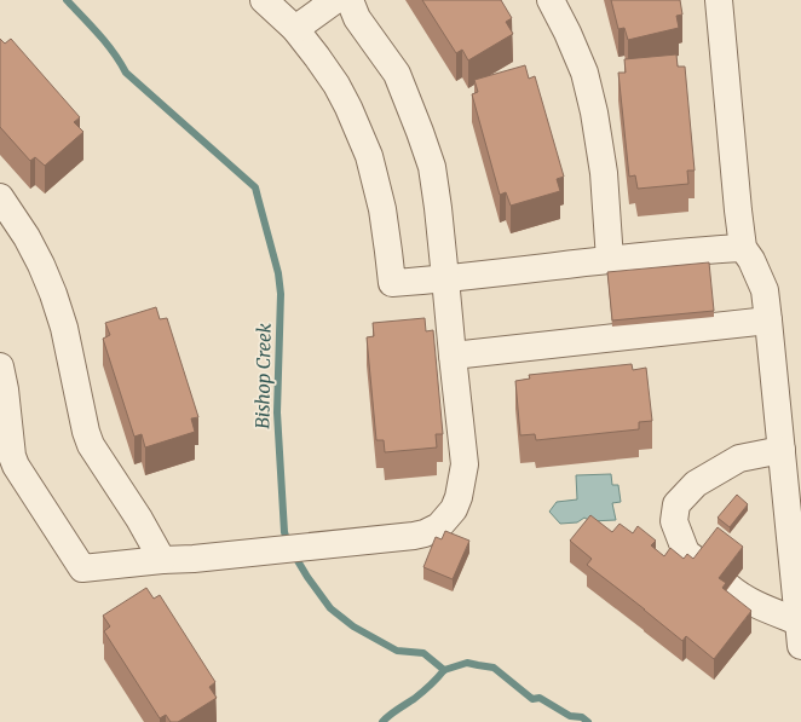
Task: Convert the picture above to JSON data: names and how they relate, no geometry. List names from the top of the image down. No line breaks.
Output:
{"water":["Bishop Creek"]}
